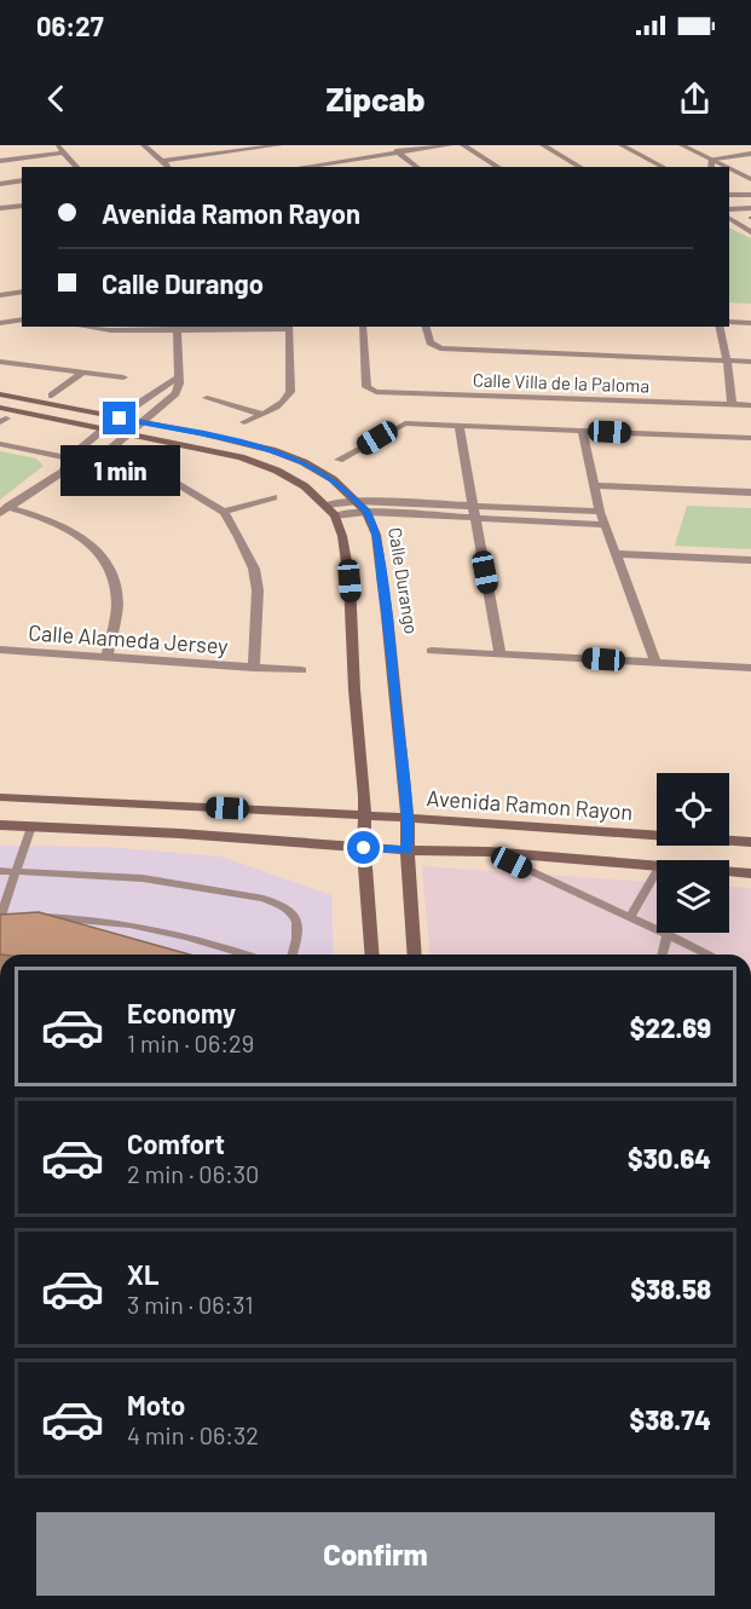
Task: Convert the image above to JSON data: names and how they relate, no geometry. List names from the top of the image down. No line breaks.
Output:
{"streets":{"main road":["Calle Durango","Avenida Ramon Rayon"],"street":["Calle Villa de la Paloma","Calle Alameda Jersey"]},"crossings":[["Calle Durango","Avenida Ramon Rayon"]],"page":{"status":"06:27","header":"Zipcab","banner":["Avenida Ramon Rayon","Calle Durango"],"bubble":"1 min","list":[{"name":"Economy","note":"1 min · 06:29","value":"$22.69"},{"name":"Comfort","note":"2 min · 06:30","value":"$30.64"},{"name":"XL","note":"3 min · 06:31","value":"$38.58"},{"name":"Moto","note":"4 min · 06:32","value":"$38.74"}],"buttons":"Confirm"}}
